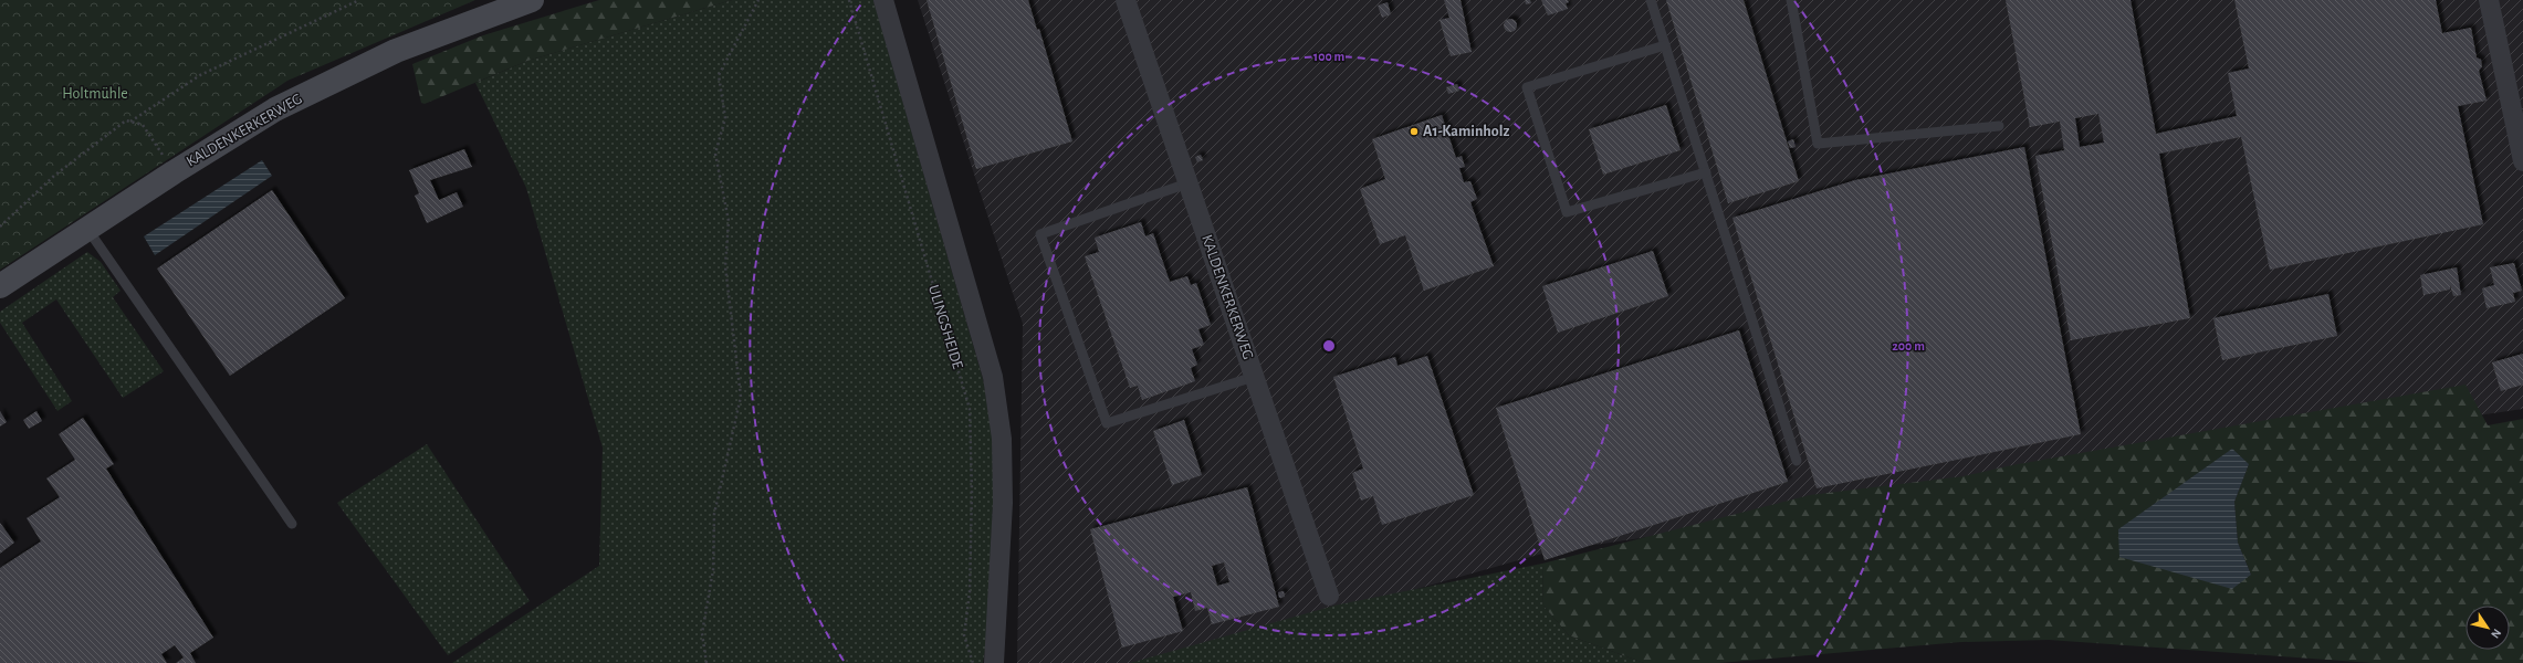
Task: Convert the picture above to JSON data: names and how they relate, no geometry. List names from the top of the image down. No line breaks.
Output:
{"streets":{"main road":["KALDENKERKERWEG"],"street":["ULINGSHEIDE"]},"parks":["Holtmühle"],"places":["A1-Kaminholz"],"north":"bottom right","rings":["100 m","200 m"]}
